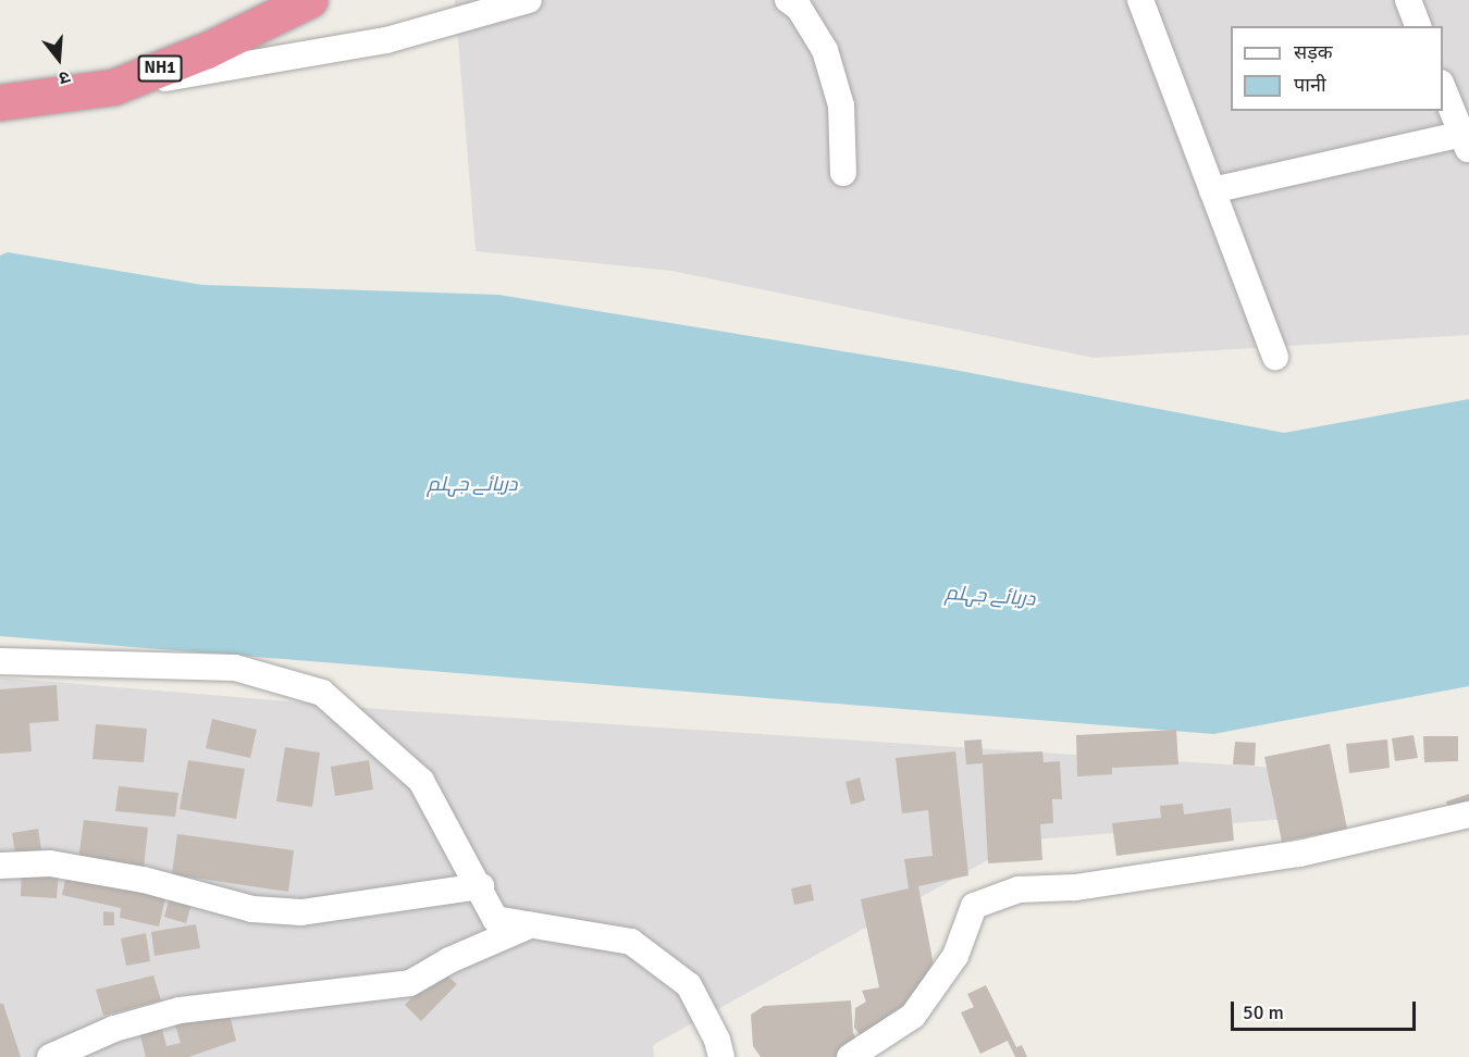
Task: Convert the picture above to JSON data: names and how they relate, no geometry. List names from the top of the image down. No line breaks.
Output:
{"streets":{"highway":["NH1"]},"water":["دریائے جہلم"],"legend":["सड़क","पानी"],"scale_bar":"50 m","north":"bottom"}
